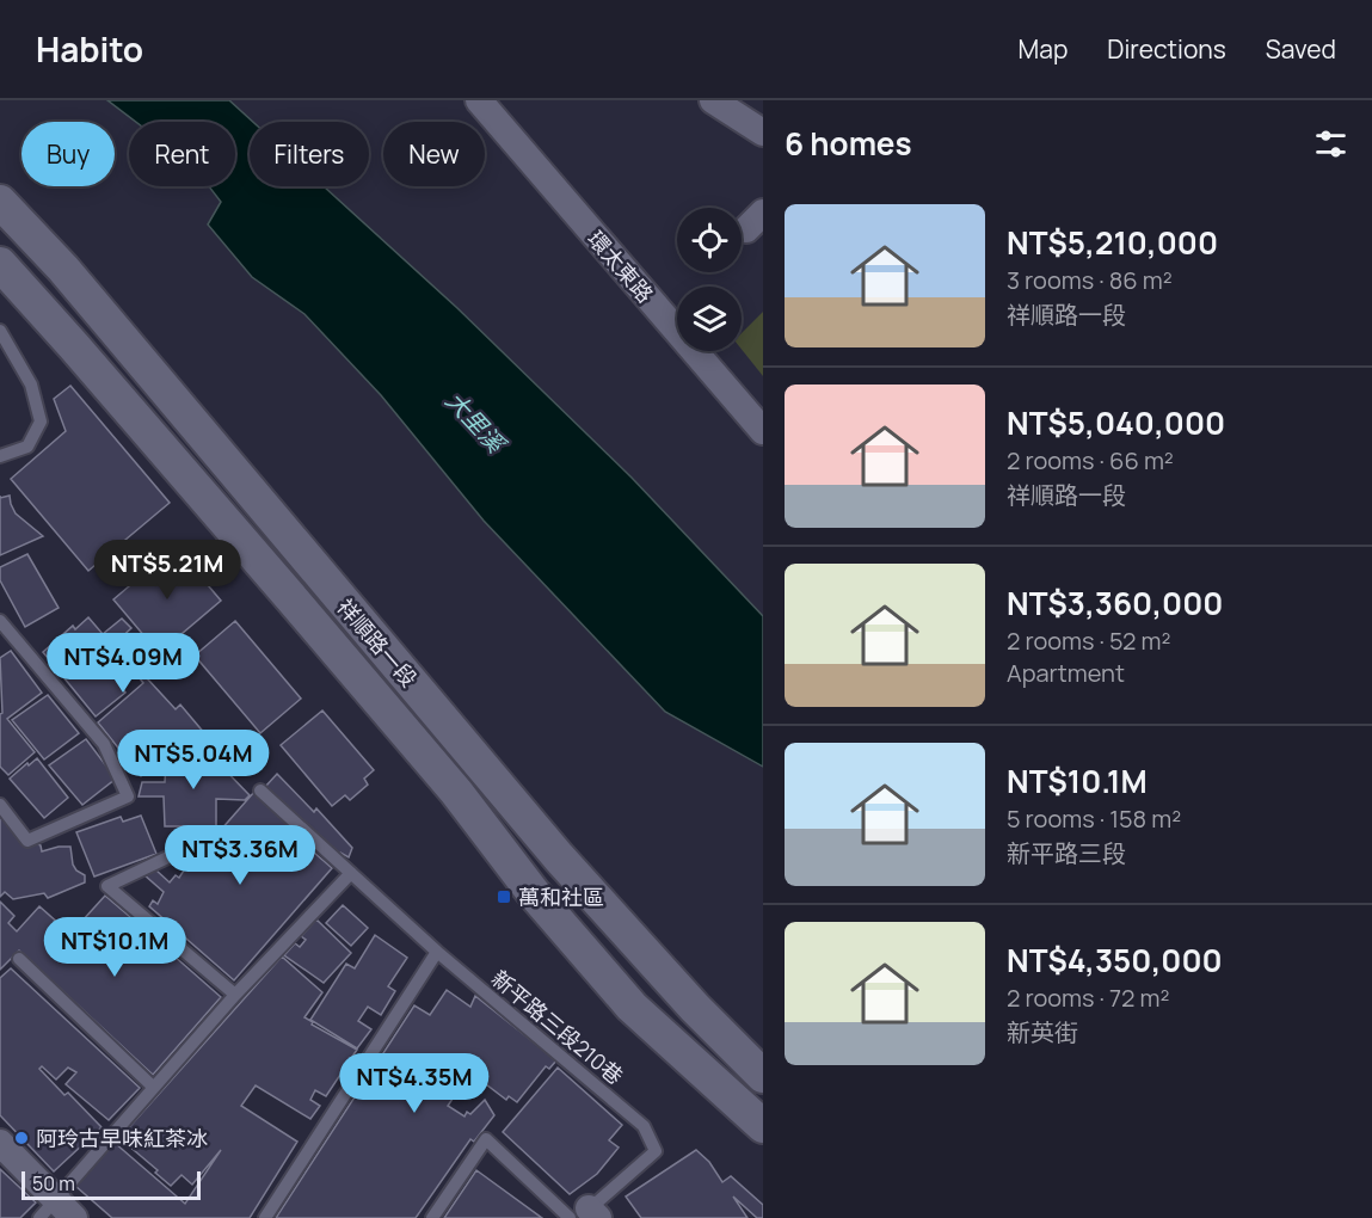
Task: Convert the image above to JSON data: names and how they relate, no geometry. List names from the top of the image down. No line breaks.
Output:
{"streets":{"street":["環太東路","祥順路一段"],"lane":["新平路三段210巷"]},"water":["大里溪"],"places":{"transit":["萬和社區"],"other":["阿玲古早味紅茶冰"]},"scale_bar":"50 m","page":{"header":"Habito","nav":["Map","Directions","Saved"],"heading":"6 homes","chip":["Buy","Rent","Filters","New"],"list":[{"name":"NT$5,210,000","note":"3 rooms · 86 m² · 祥順路一段"},{"name":"NT$5,040,000","note":"2 rooms · 66 m² · 祥順路一段"},{"name":"NT$3,360,000","note":"2 rooms · 52 m² · Apartment"},{"name":"NT$10.1M","note":"5 rooms · 158 m² · 新平路三段"},{"name":"NT$4,350,000","note":"2 rooms · 72 m² · 新英街"}],"price":["NT$5.21M","NT$4.09M","NT$5.04M","NT$3.36M","NT$10.1M","NT$4.35M"],"scale":"50 m"}}
